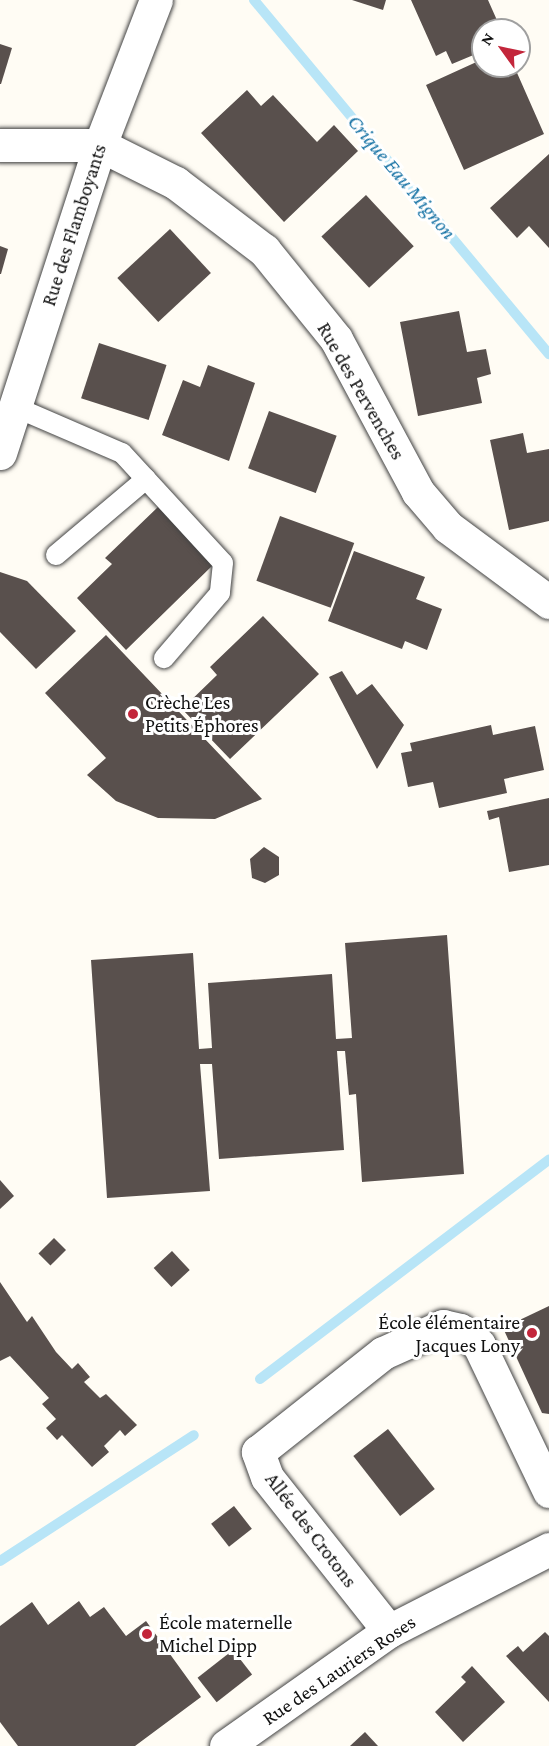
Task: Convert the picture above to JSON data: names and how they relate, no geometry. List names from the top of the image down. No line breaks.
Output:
{"streets":{"street":["Rue des Flamboyants","Rue des Pervenches","Allée des Crotons","Rue des Lauriers Roses"]},"crossings":[["Rue des Flamboyants","Rue des Pervenches"],["Allée des Crotons","Rue des Lauriers Roses"]],"water":["Crique Eau Mignon"],"places":["Crèche Les Petits Éphores","École élémentaire Jacques Lony","École maternelle Michel Dipp"],"north":"top left"}
